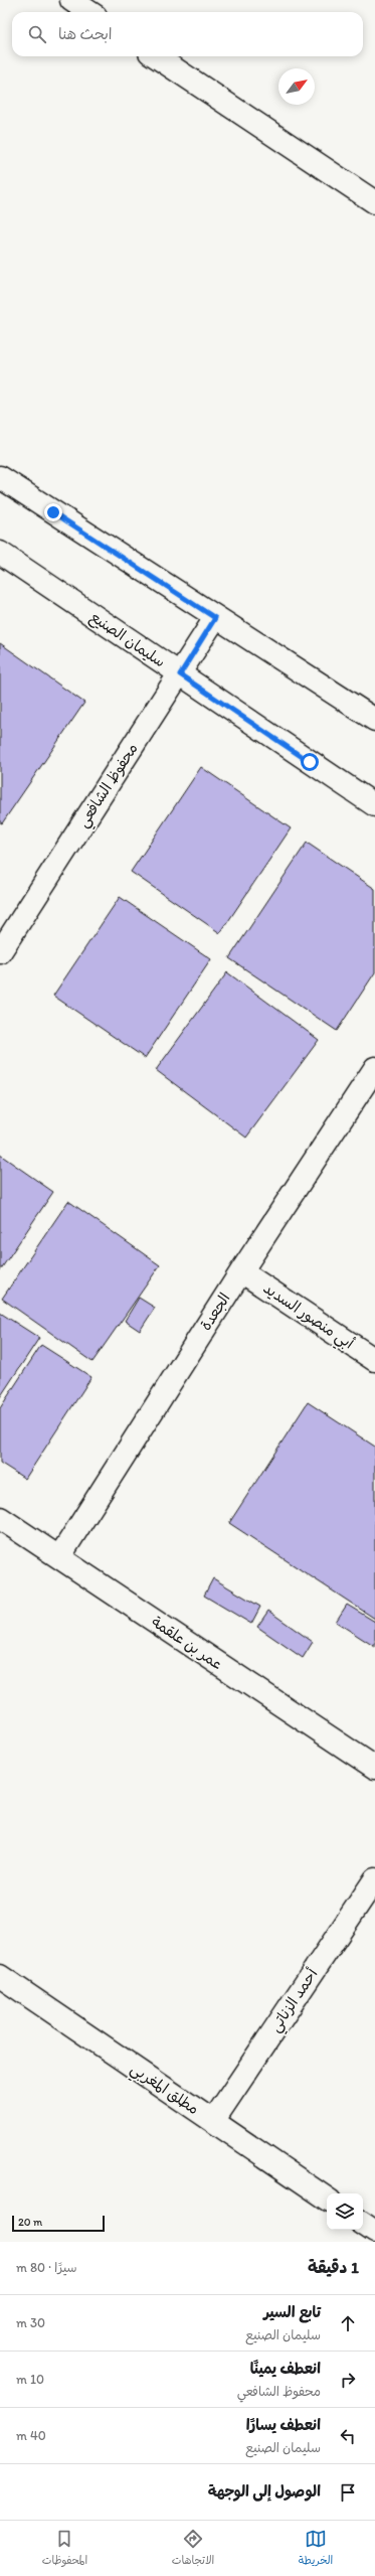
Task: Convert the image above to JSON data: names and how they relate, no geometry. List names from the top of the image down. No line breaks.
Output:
{"streets":{"street":["سليمان الصنيع","محفوظ الشافعي","الجعدة","أبي منصور السديد","عمر بن علقمة","أحمد الزناتي","مطلق المغربي"]},"crossings":[["سليمان الصنيع","محفوظ الشافعي"],["الجعدة","أبي منصور السديد"],["الجعدة","عمر بن علقمة"],["أحمد الزناتي","مطلق المغربي"]],"scale_bar":"20 m","north":"top right","page":{"search":"ابحث هنا","scale":"20 m","heading":["1 دقيقة","سيرًا · 80 m"],"list":[["تابع السير","سليمان الصنيع","30 m"],["انعطف يمينًا","محفوظ الشافعي","10 m"],["انعطف يسارًا","سليمان الصنيع","40 m"],"الوصول إلى الوجهة"],"nav":["الخريطة","الاتجاهات","المحفوظات"]}}
